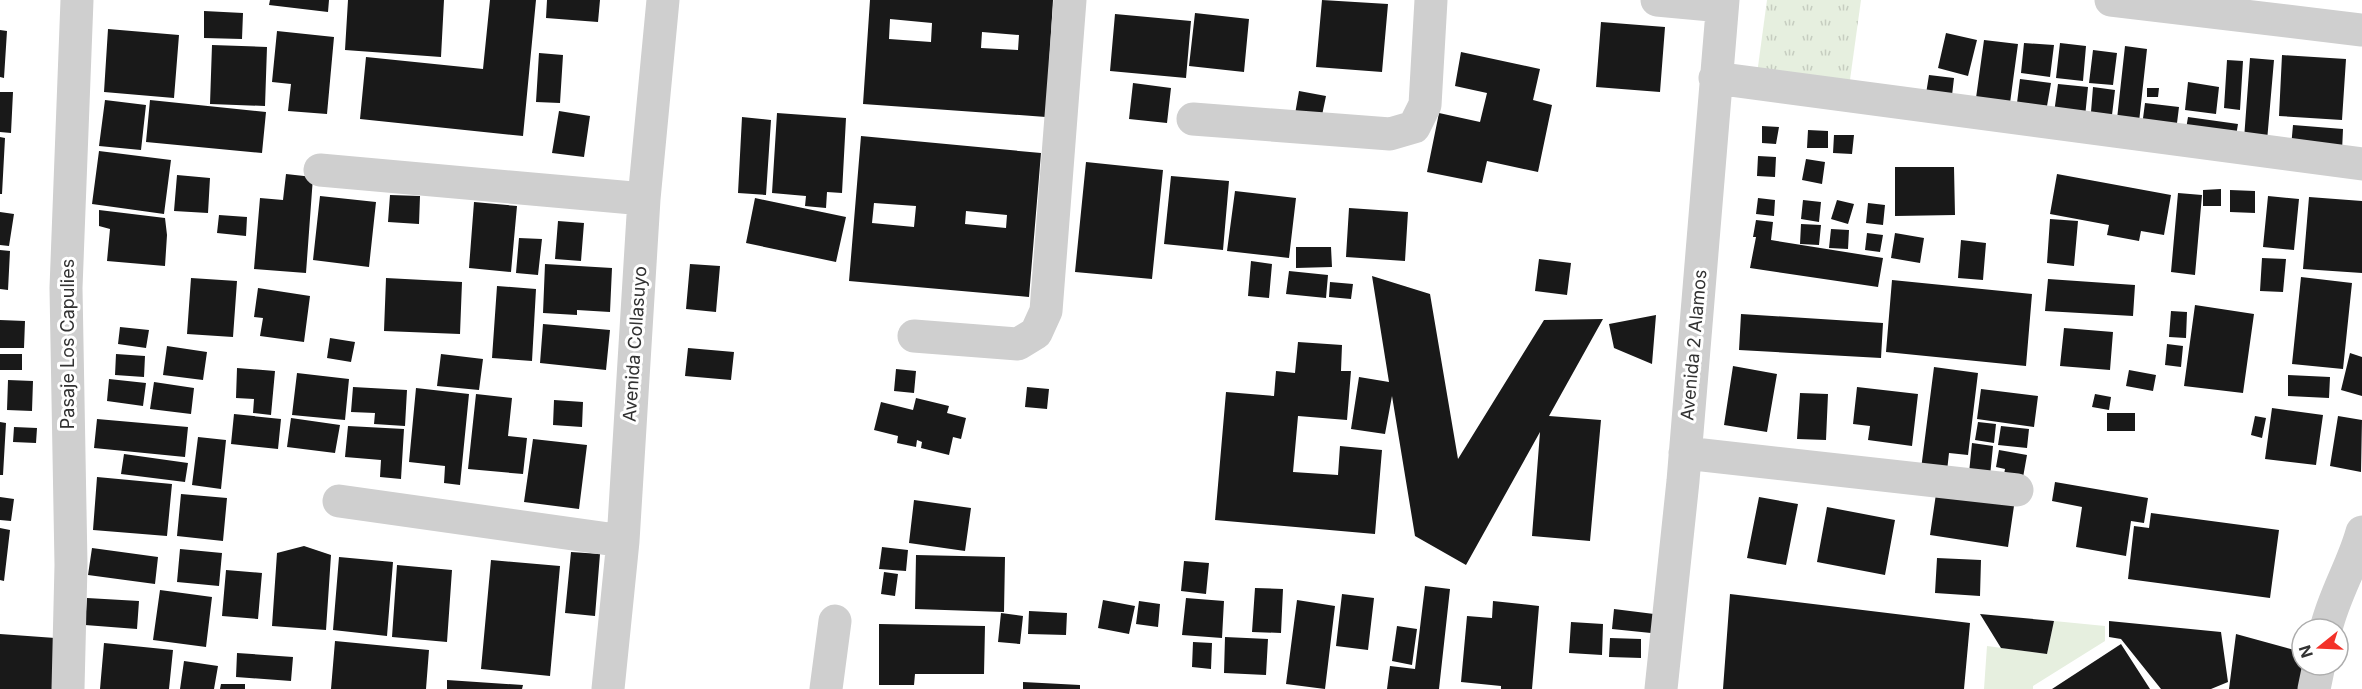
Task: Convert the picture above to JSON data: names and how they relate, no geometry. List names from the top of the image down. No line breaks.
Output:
{"streets":{"street":["Pasaje Los Capulies","Avenida Collasuyo","Avenida 2 Alamos"]},"north":"left"}
